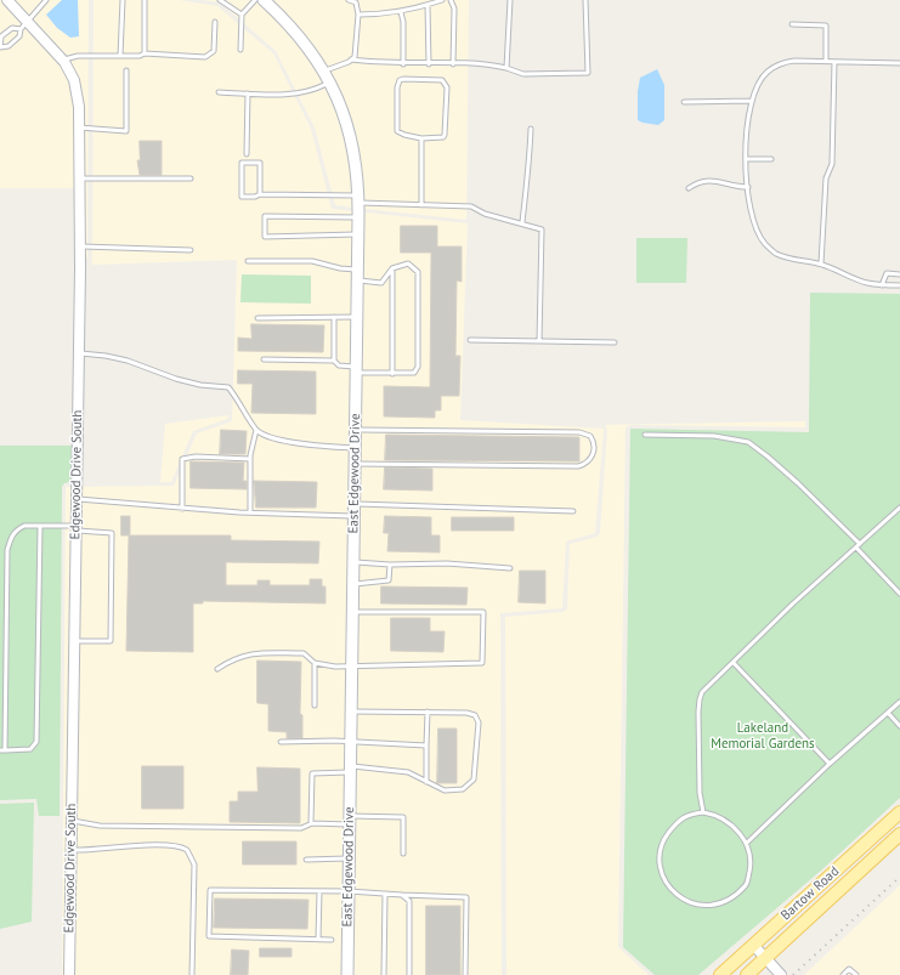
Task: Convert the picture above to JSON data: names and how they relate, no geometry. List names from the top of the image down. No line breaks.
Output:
{"streets":{"main road":["East Edgewood Drive","Bartow Road"],"street":["Edgewood Drive South"]},"parks":["Lakeland Memorial Gardens"]}
